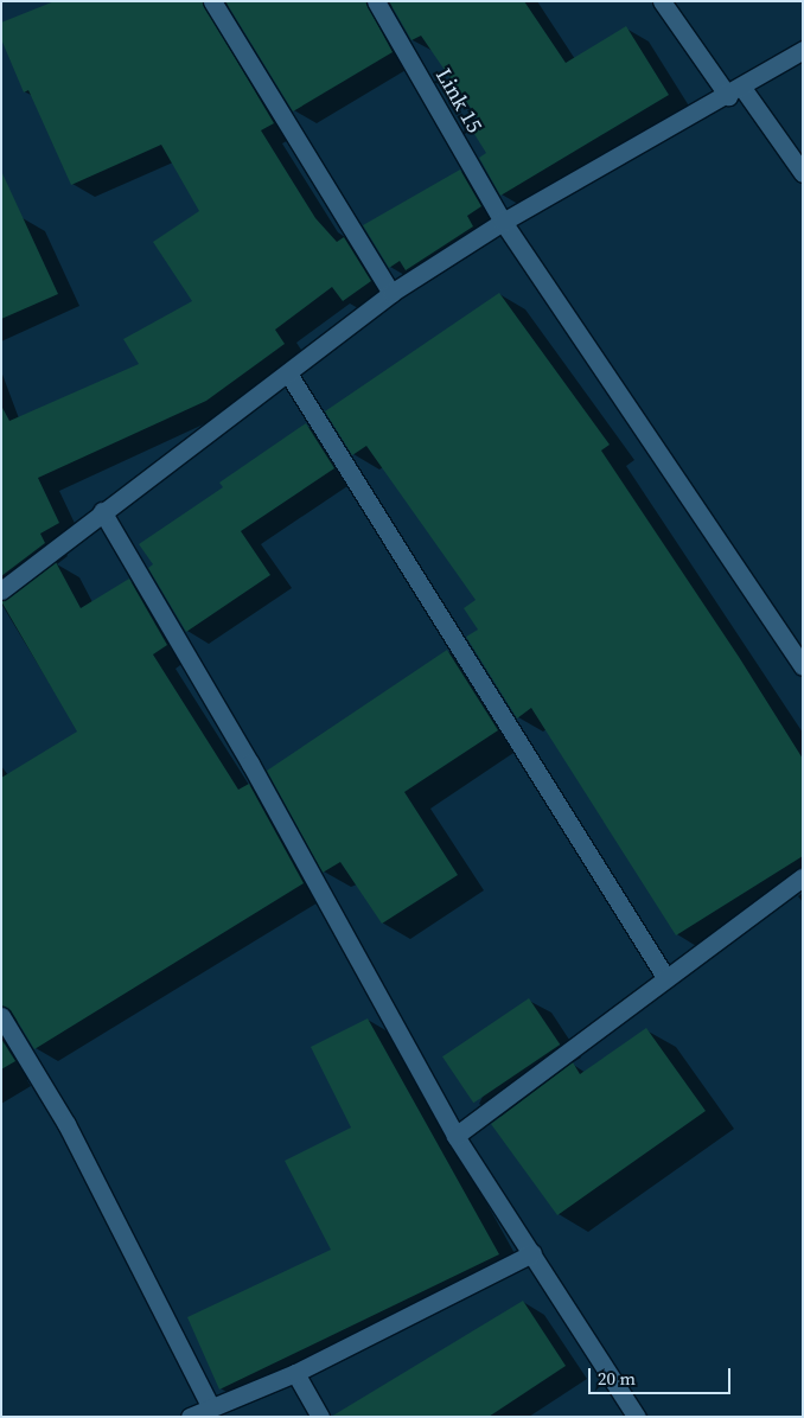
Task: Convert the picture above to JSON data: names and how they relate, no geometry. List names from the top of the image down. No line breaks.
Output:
{"streets":{"street":["Link 15"]},"scale_bar":"20 m"}
